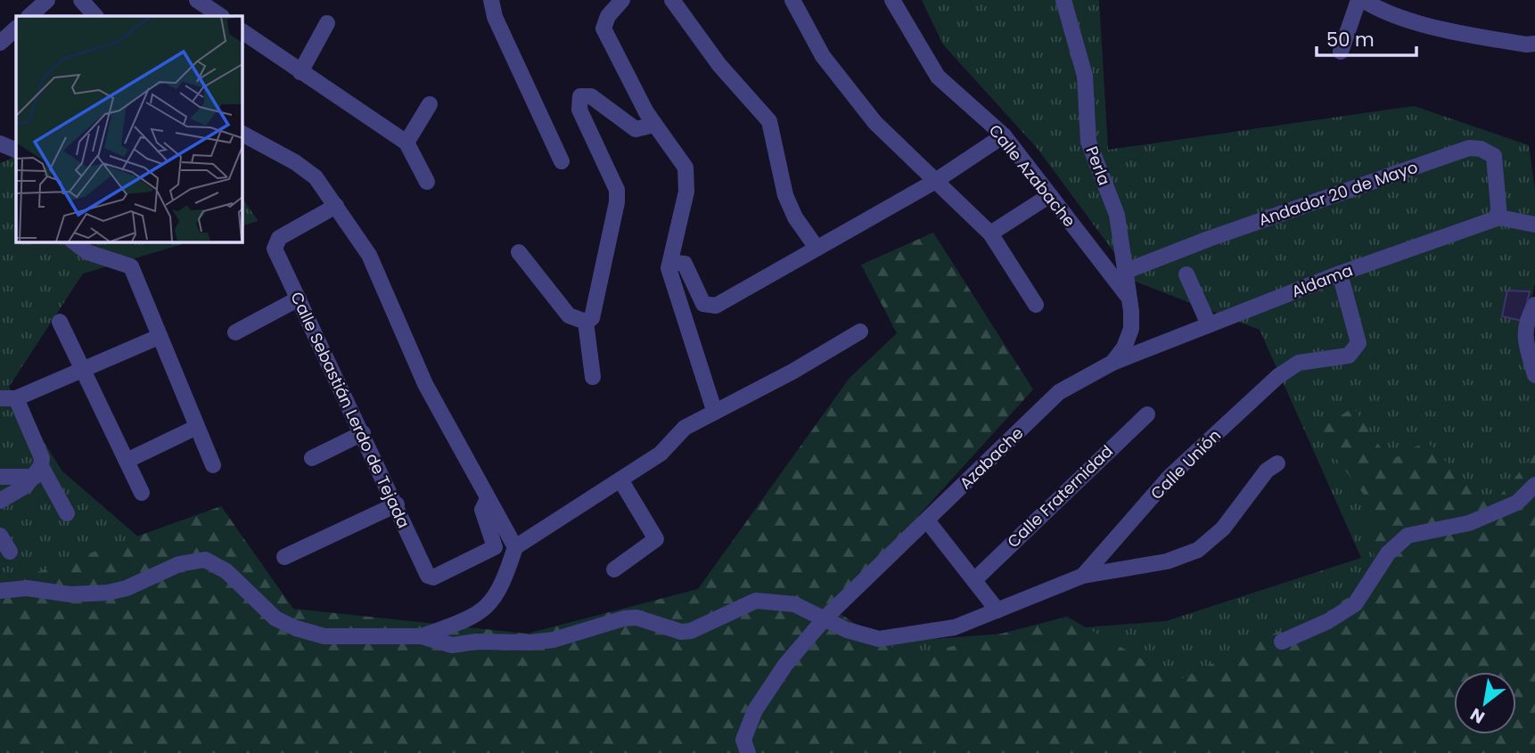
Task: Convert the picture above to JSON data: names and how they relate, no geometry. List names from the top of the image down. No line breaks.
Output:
{"streets":{"street":["Perla","Calle Azabache","Andador 20 de Mayo","Aldama","Calle Sebastián Lerdo de Tejada","Azabache","Calle Unión","Calle Fraternidad"]},"crossings":[["Perla","Calle Azabache"],["Perla","Andador 20 de Mayo"],["Andador 20 de Mayo","Aldama"],["Aldama","Azabache"],["Aldama","Calle Unión"]],"scale_bar":"50 m","north":"bottom left"}
